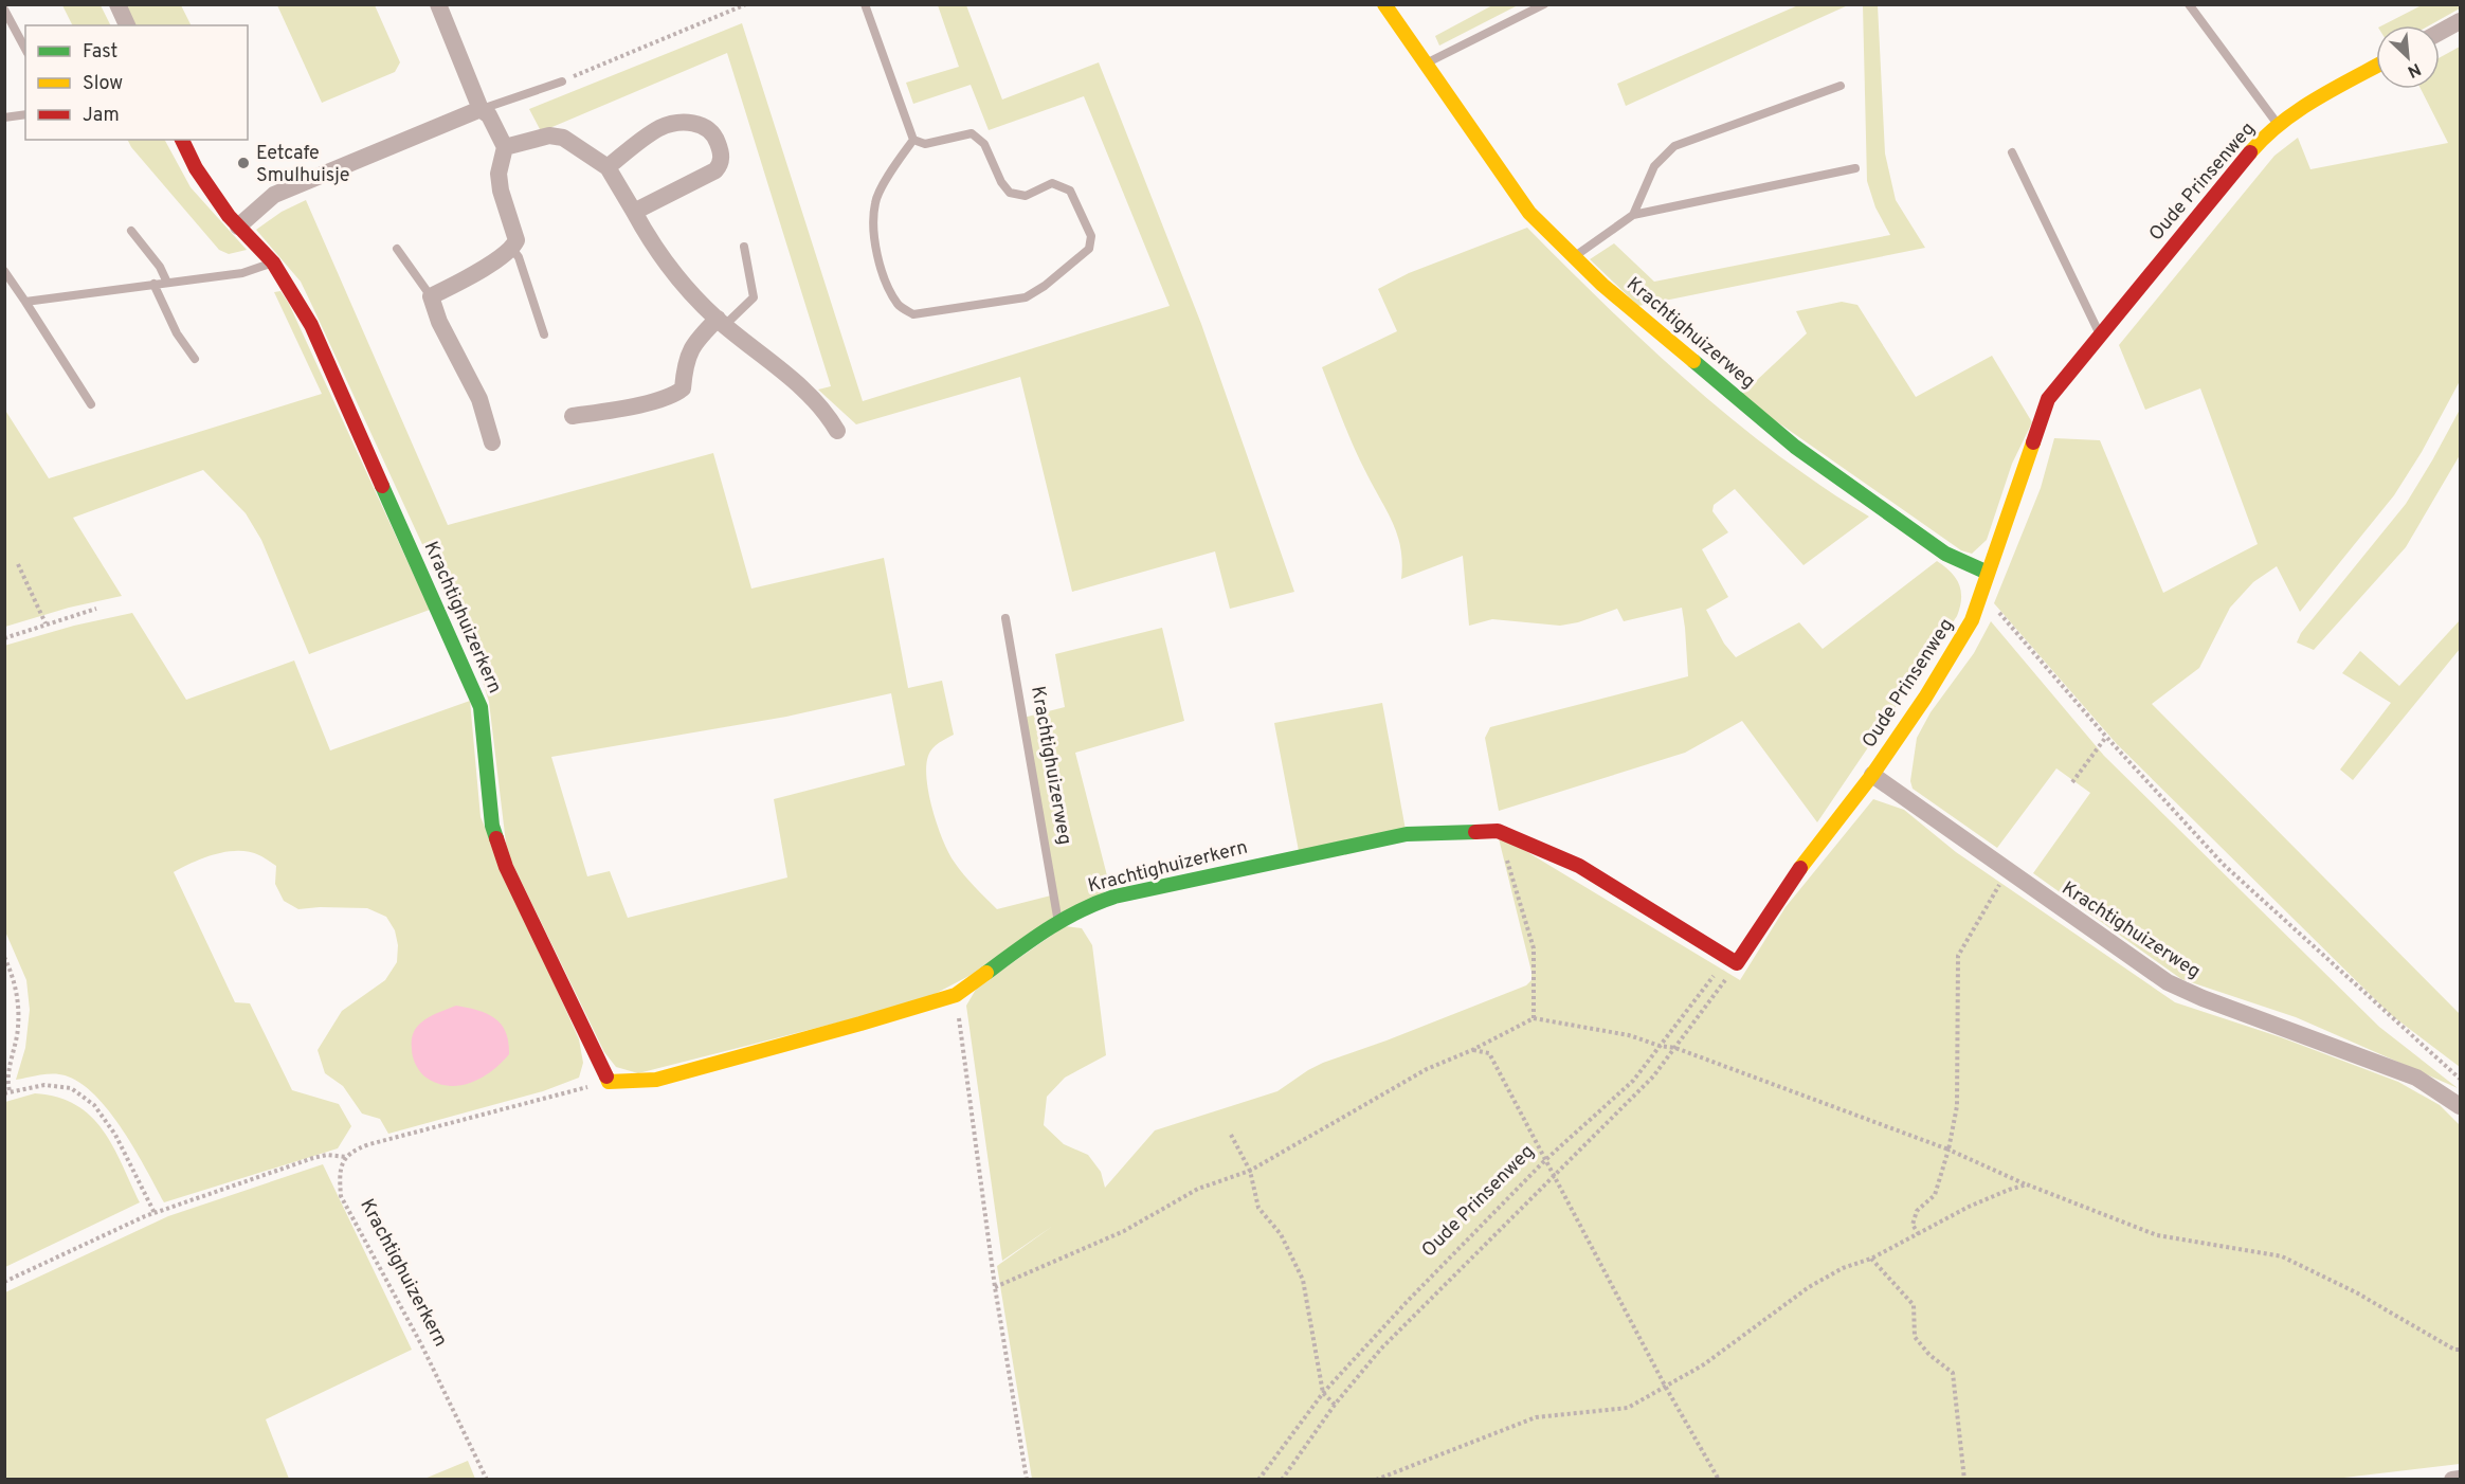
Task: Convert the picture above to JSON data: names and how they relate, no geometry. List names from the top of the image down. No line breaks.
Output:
{"streets":{"street":["Oude Prinsenweg","Krachtighuizerweg","Krachtighuizerkern"]},"crossings":[["Oude Prinsenweg","Krachtighuizerweg"],["Oude Prinsenweg","Krachtighuizerkern"],["Krachtighuizerweg","Krachtighuizerkern"]],"places":["Eetcafe Smulhuisje"],"legend":["Fast","Slow","Jam"],"north":"bottom right"}
